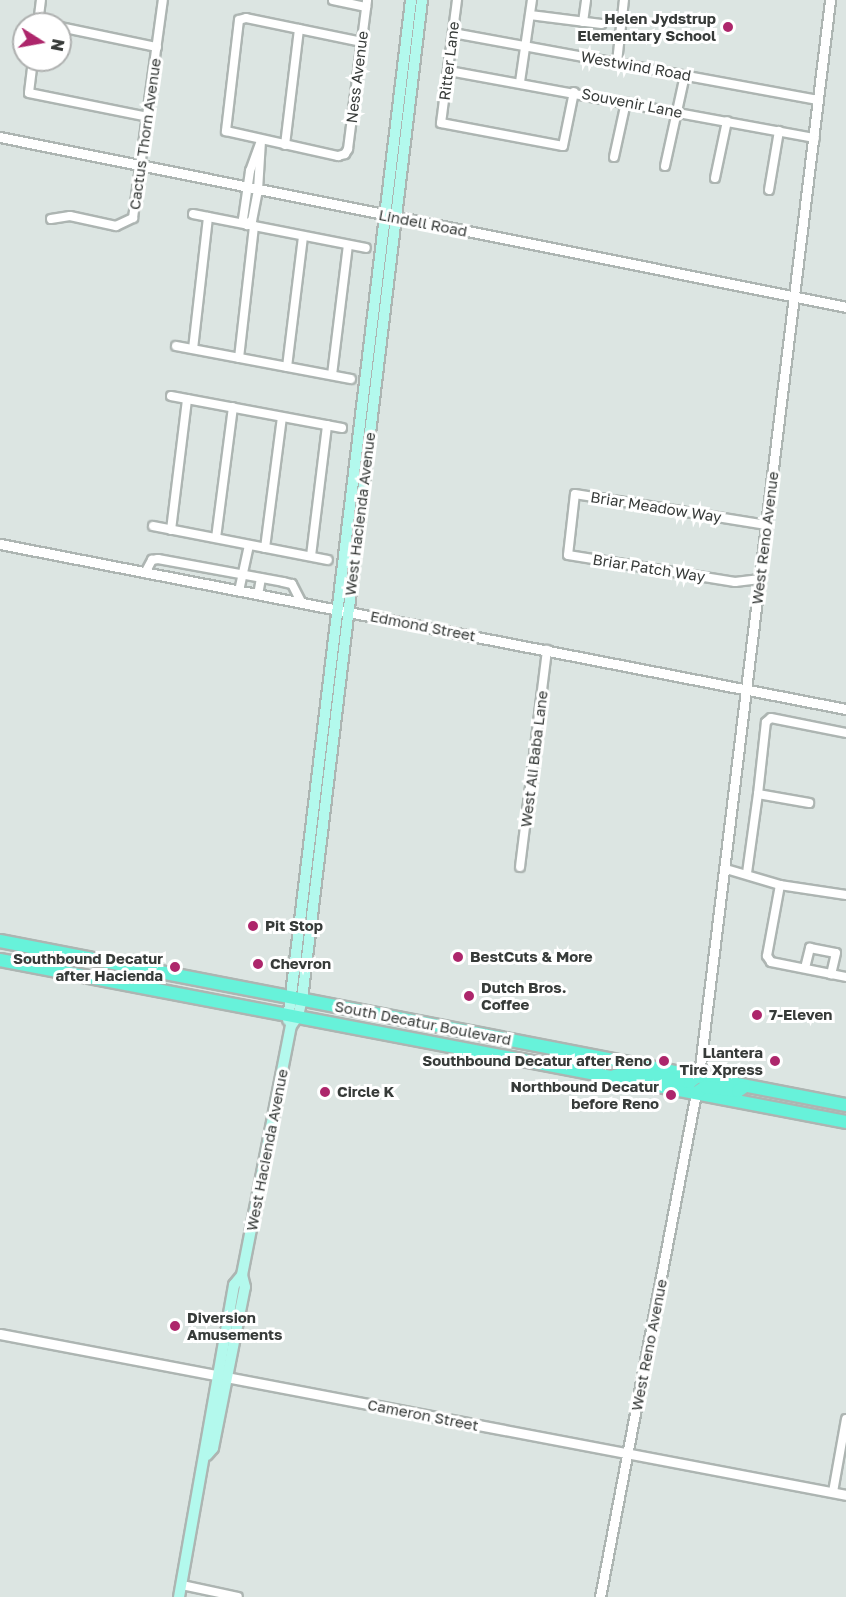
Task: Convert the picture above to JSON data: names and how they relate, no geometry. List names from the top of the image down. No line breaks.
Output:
{"streets":{"main road":["West Hacienda Avenue","South Decatur Boulevard"],"street":["Ritter Lane","Westwind Road","Ness Avenue","Souvenir Lane","Cactus Thorn Avenue","Lindell Road","Briar Meadow Way","West Reno Avenue","Briar Patch Way","Edmond Street","West Ali Baba Lane","Cameron Street"]},"crossings":[["Ritter Lane","Westwind Road"],["Ritter Lane","Souvenir Lane"],["Westwind Road","West Reno Avenue"],["Souvenir Lane","West Reno Avenue"],["Cactus Thorn Avenue","Lindell Road"],["Lindell Road","West Hacienda Avenue"],["Lindell Road","West Reno Avenue"],["Briar Meadow Way","West Reno Avenue"],["Briar Meadow Way","Briar Patch Way"],["West Hacienda Avenue","Edmond Street"],["West Hacienda Avenue","South Decatur Boulevard"],["West Hacienda Avenue","Cameron Street"],["West Reno Avenue","Briar Patch Way"],["West Reno Avenue","Edmond Street"],["West Reno Avenue","South Decatur Boulevard"],["West Reno Avenue","Cameron Street"],["Edmond Street","West Ali Baba Lane"]],"places":["Helen Jydstrup Elementary School","Pit Stop","BestCuts & More","Chevron","Southbound Decatur after Hacienda","Dutch Bros. Coffee","7-Eleven","Southbound Decatur after Reno","Llantera Tire Xpress","Circle K","Northbound Decatur before Reno","Diversion Amusements"],"north":"right"}
